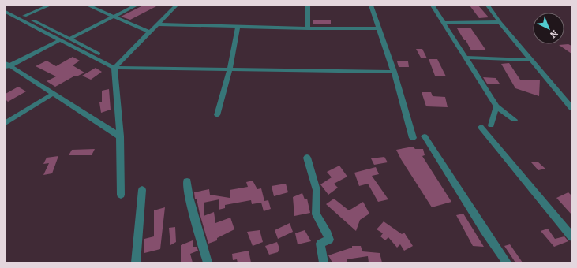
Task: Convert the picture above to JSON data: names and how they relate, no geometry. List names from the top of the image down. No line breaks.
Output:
{"north":"bottom right"}
